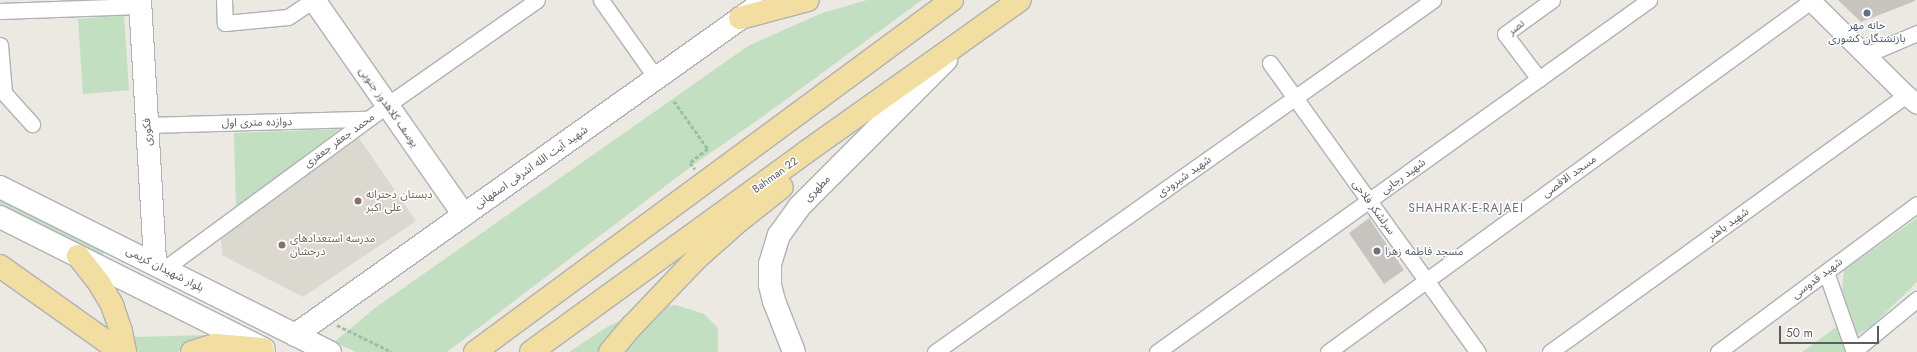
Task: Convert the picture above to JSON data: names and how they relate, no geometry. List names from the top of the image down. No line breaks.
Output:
{"streets":{"highway":["Bahman 22"],"main road":["یوسف کلاهدوز جنوبی","فکوری","شهید آیت الله اشرفی اصفهانی","مطهری","بلوار شهیدان کریمی"],"street":["نصر","دوازده متری اول","محمد جعفر جعفری","شهید شیرودی","شهید رجایی","مسجد الاقصی","سرلشکر فلاحی","شهید باهنر","شهید قدوسی"]},"crossings":[["نصر","شهید رجایی"],["یوسف کلاهدوز جنوبی","محمد جعفر جعفری"],["یوسف کلاهدوز جنوبی","شهید آیت الله اشرفی اصفهانی"],["دوازده متری اول","فکوری"],["دوازده متری اول","محمد جعفر جعفری"],["فکوری","محمد جعفر جعفری"],["فکوری","بلوار شهیدان کریمی"],["محمد جعفر جعفری","بلوار شهیدان کریمی"],["شهید آیت الله اشرفی اصفهانی","بلوار شهیدان کریمی"],["شهید شیرودی","سرلشکر فلاحی"],["شهید رجایی","سرلشکر فلاحی"],["مسجد الاقصی","سرلشکر فلاحی"]],"districts":["SHAHRAK-E-RAJAEI"],"places":["خانه مهر بازنشتگان کشوری","دبستان دخترانه علی اکبر","مدرسه استعدادهای درخشان","مسجد فاطمه زهرا"],"scale_bar":"50 m"}
